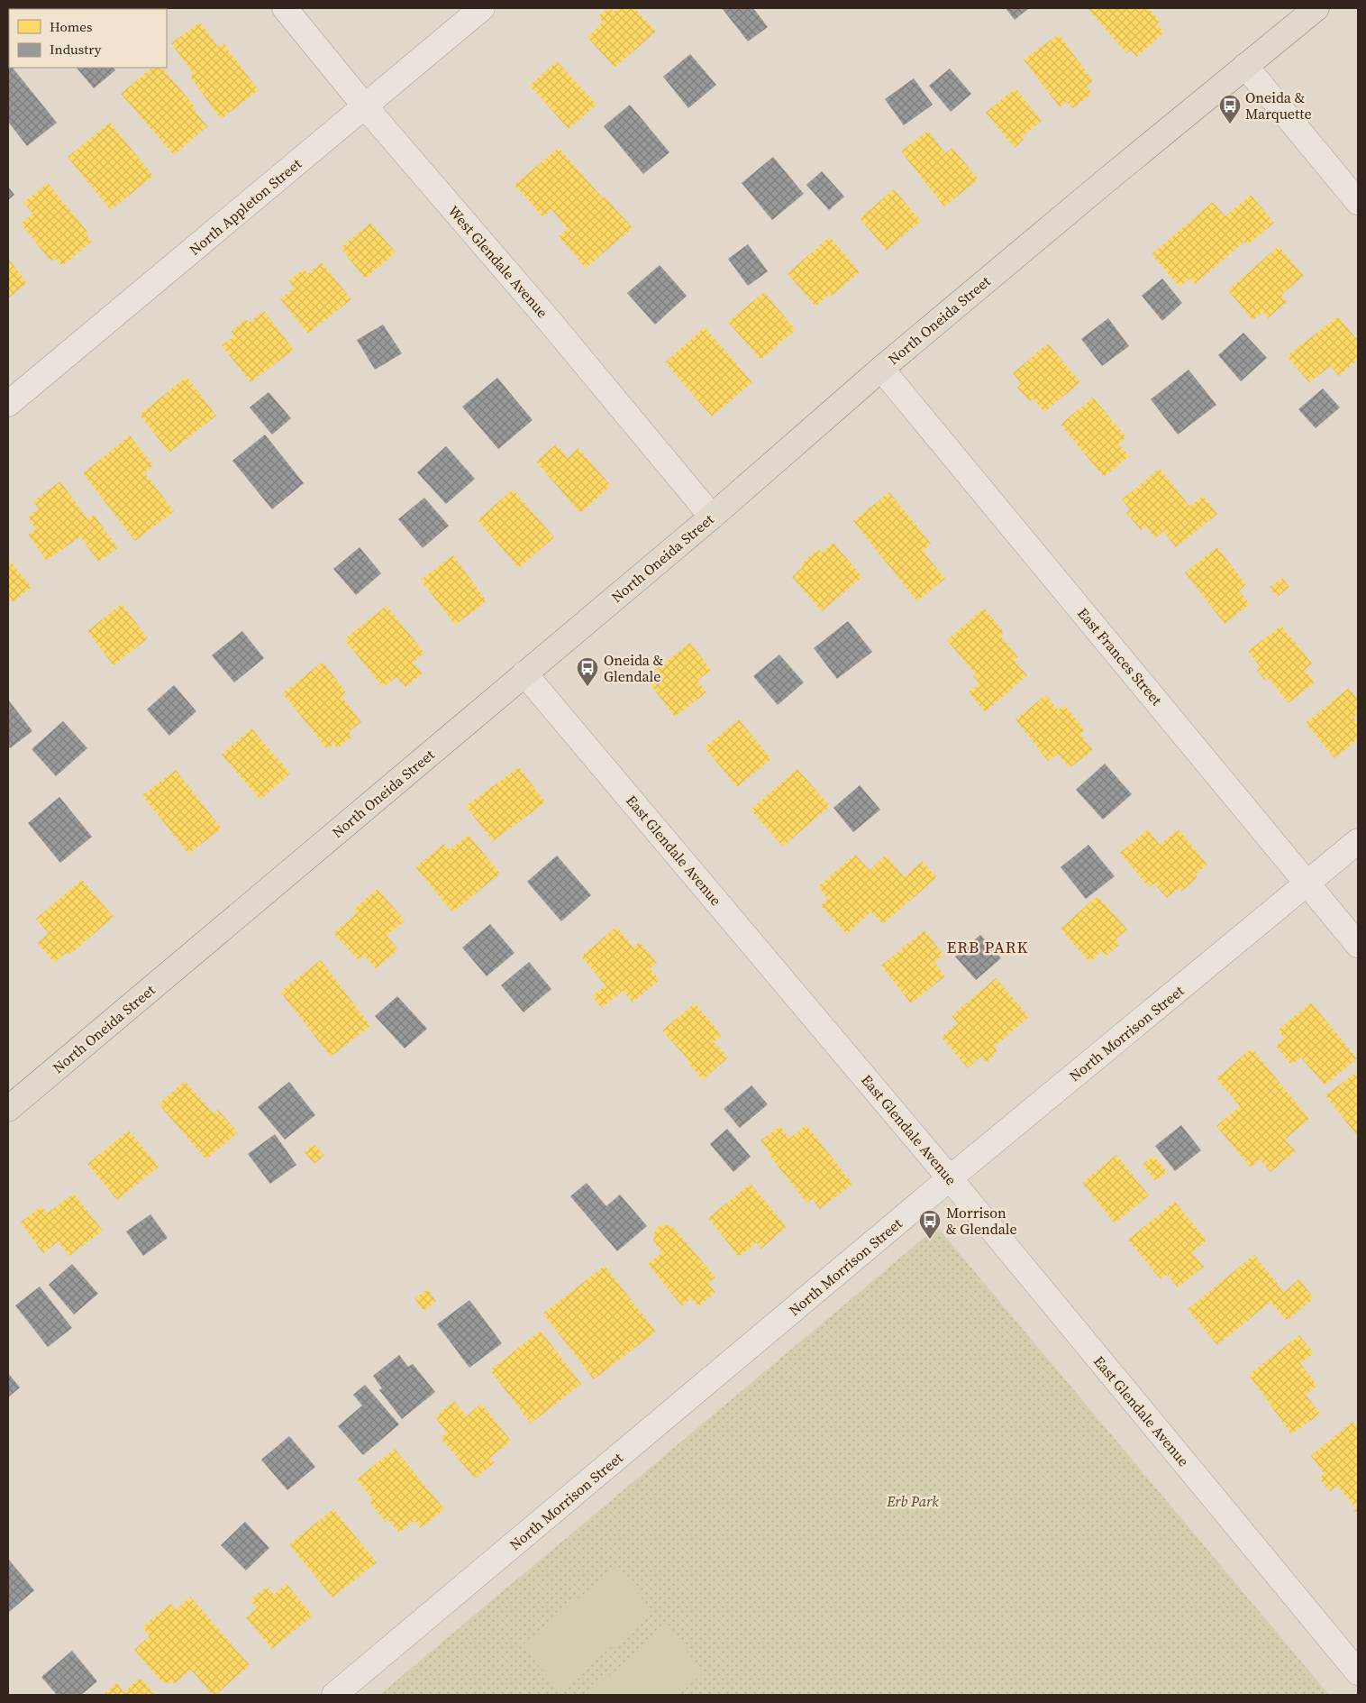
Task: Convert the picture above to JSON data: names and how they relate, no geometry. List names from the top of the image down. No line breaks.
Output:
{"streets":{"main road":["North Oneida Street"],"street":["North Appleton Street","West Glendale Avenue","East Frances Street","East Glendale Avenue","North Morrison Street"]},"crossings":[["North Appleton Street","West Glendale Avenue"],["West Glendale Avenue","North Oneida Street"],["North Oneida Street","East Frances Street"],["North Oneida Street","East Glendale Avenue"],["East Frances Street","North Morrison Street"],["East Glendale Avenue","North Morrison Street"]],"districts":["ERB PARK"],"parks":["Erb Park"],"places":{"bus stop":["Oneida & Marquette","Oneida & Glendale","Morrison & Glendale"]},"legend":["Homes","Industry"]}
